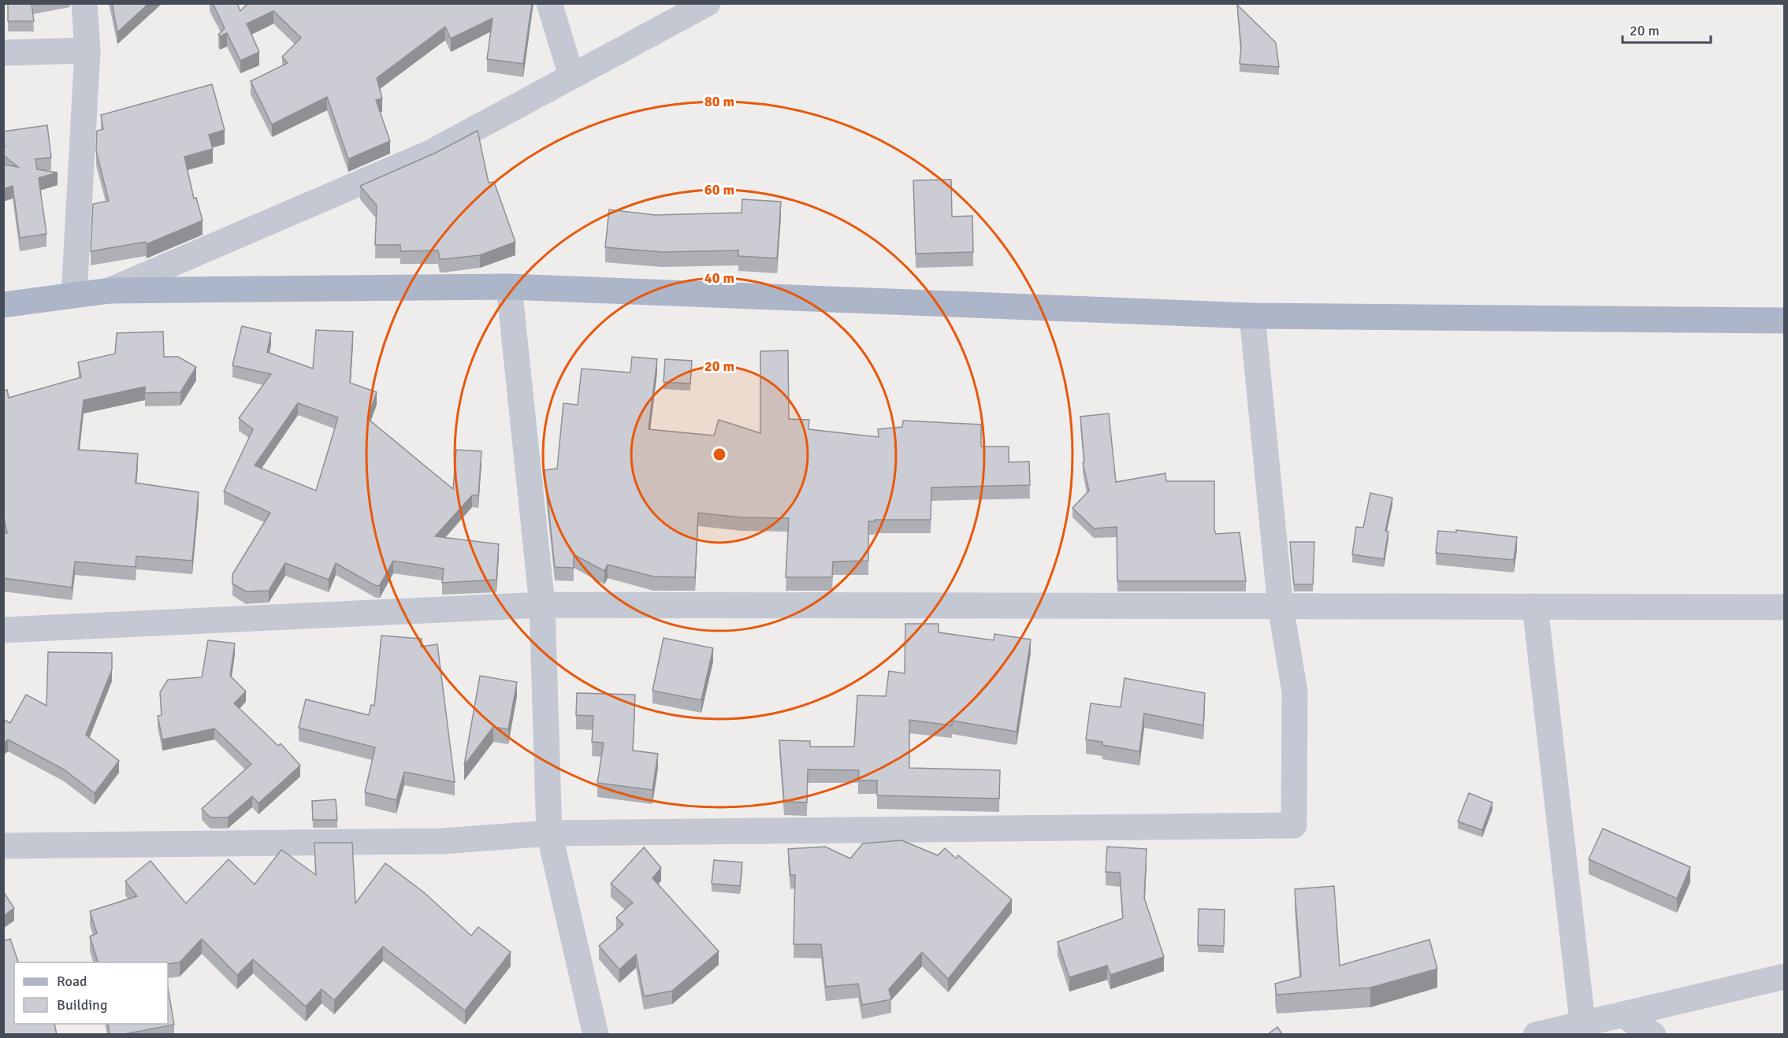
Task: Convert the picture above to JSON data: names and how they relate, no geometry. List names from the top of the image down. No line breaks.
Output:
{"legend":["Road","Building"],"scale_bar":"20 m","rings":["80 m","60 m","40 m","20 m"]}
